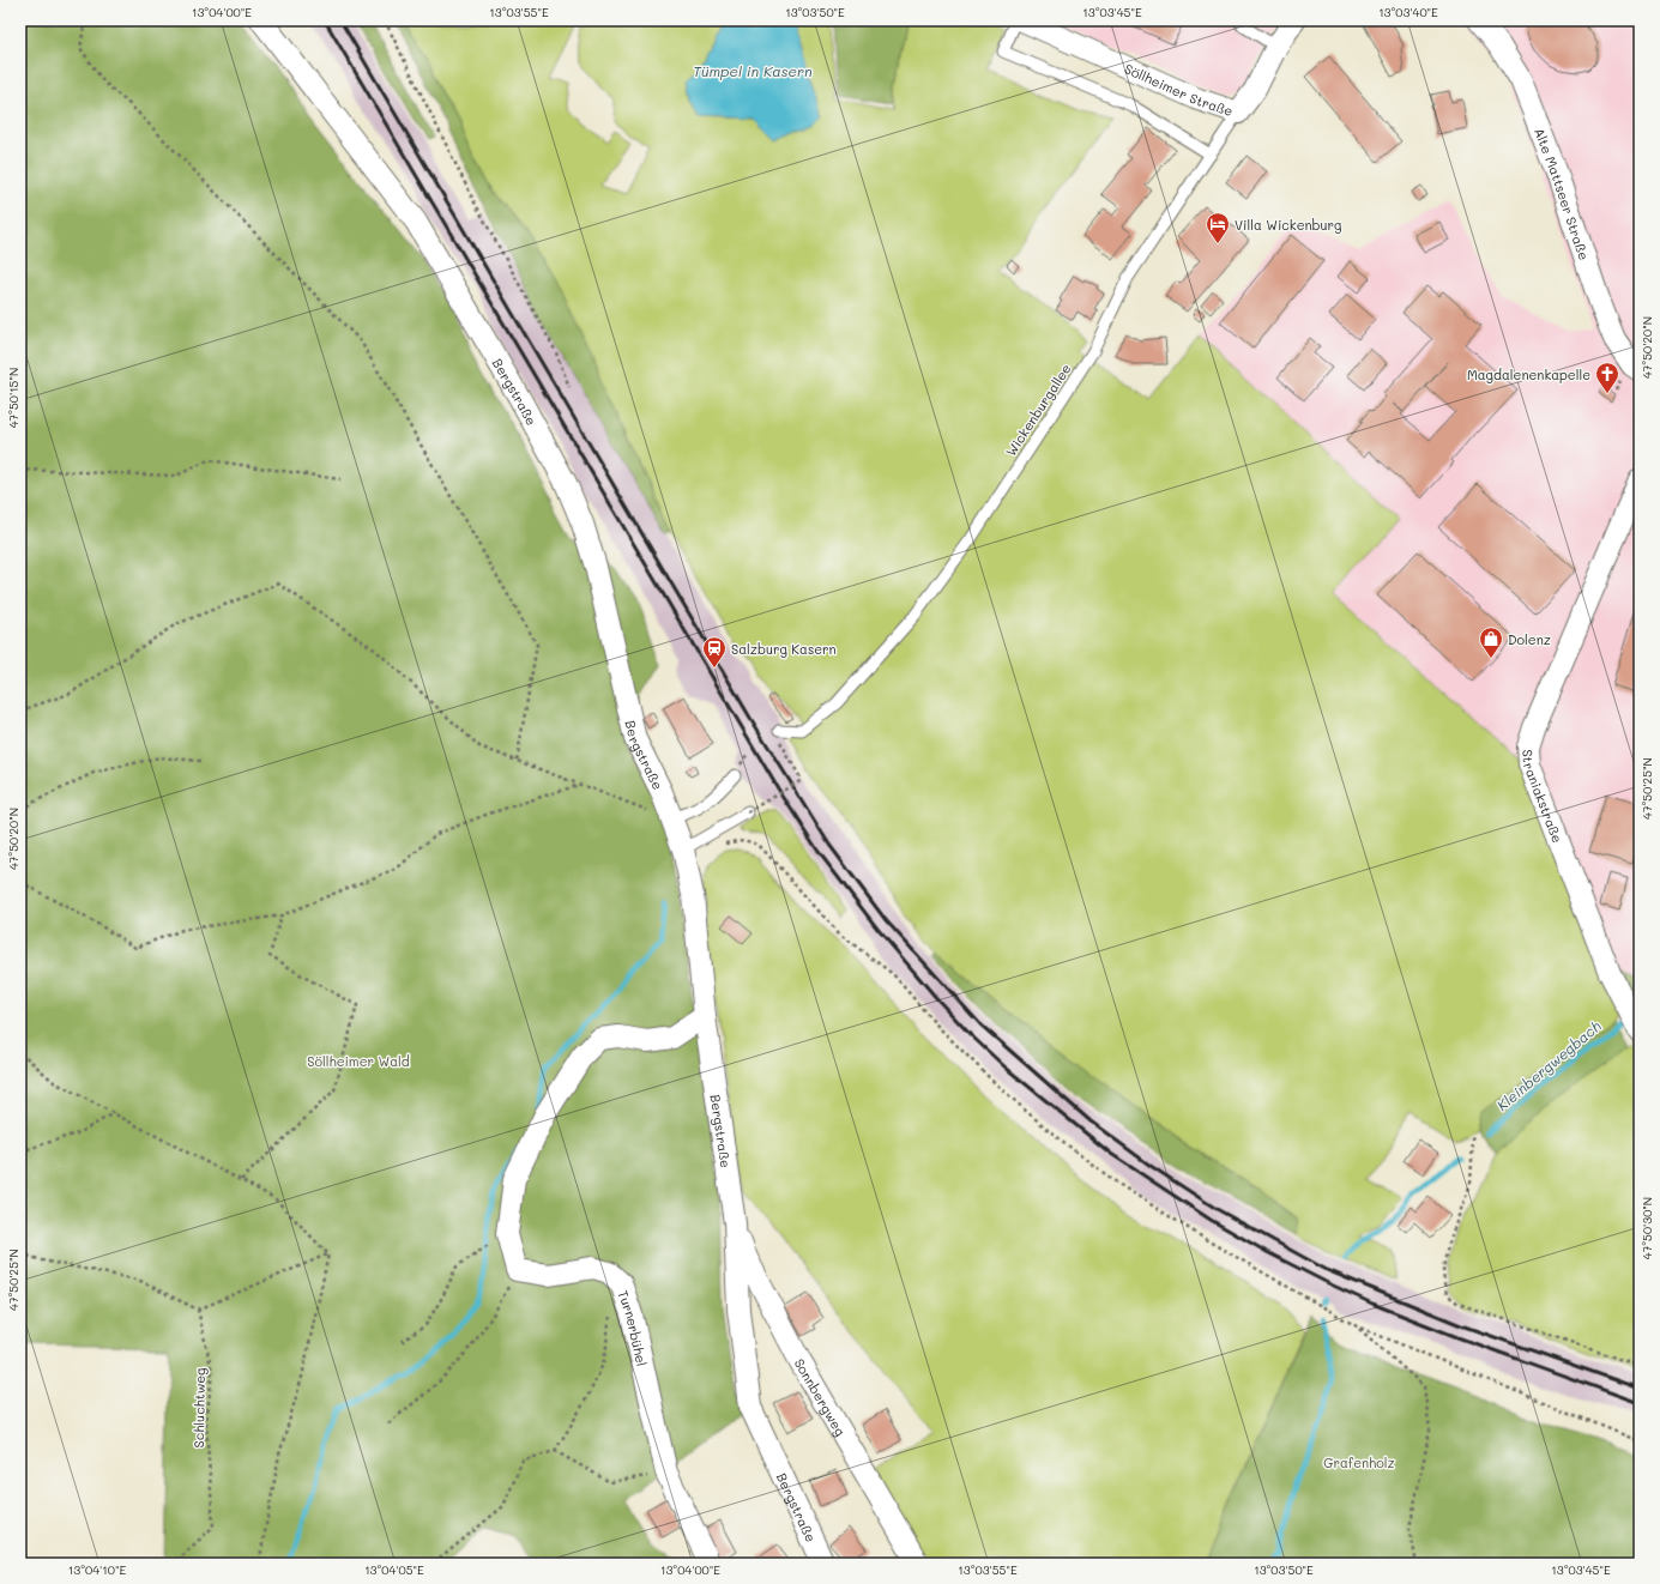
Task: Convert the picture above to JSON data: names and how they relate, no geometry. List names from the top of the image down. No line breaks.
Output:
{"streets":{"street":["Söllheimer Straße","Alte Mattseer Straße","Bergstraße","Straniakstraße","Turnerbühel","Sonnbergweg"],"lane":["Wickenburgallee"],"path":["Schluchtweg"]},"crossings":[["Söllheimer Straße","Wickenburgallee"],["Bergstraße","Sonnbergweg"]],"water":["Tümpel in Kasern","Kleinbergwegbach"],"parks":["Söllheimer Wald","Grafenholz"],"places":{"hotel":["Villa Wickenburg"],"church":["Magdalenenkapelle"],"shop":["Dolenz"],"station":["Salzburg Kasern"]},"coordinates":["13°04'00\"E","13°03'55\"E","13°03'50\"E","13°03'45\"E","13°03'40\"E","47°50'20\"N","47°50'15\"N","47°50'25\"N","47°50'30\"N","13°04'10\"E","13°04'05\"E"]}
